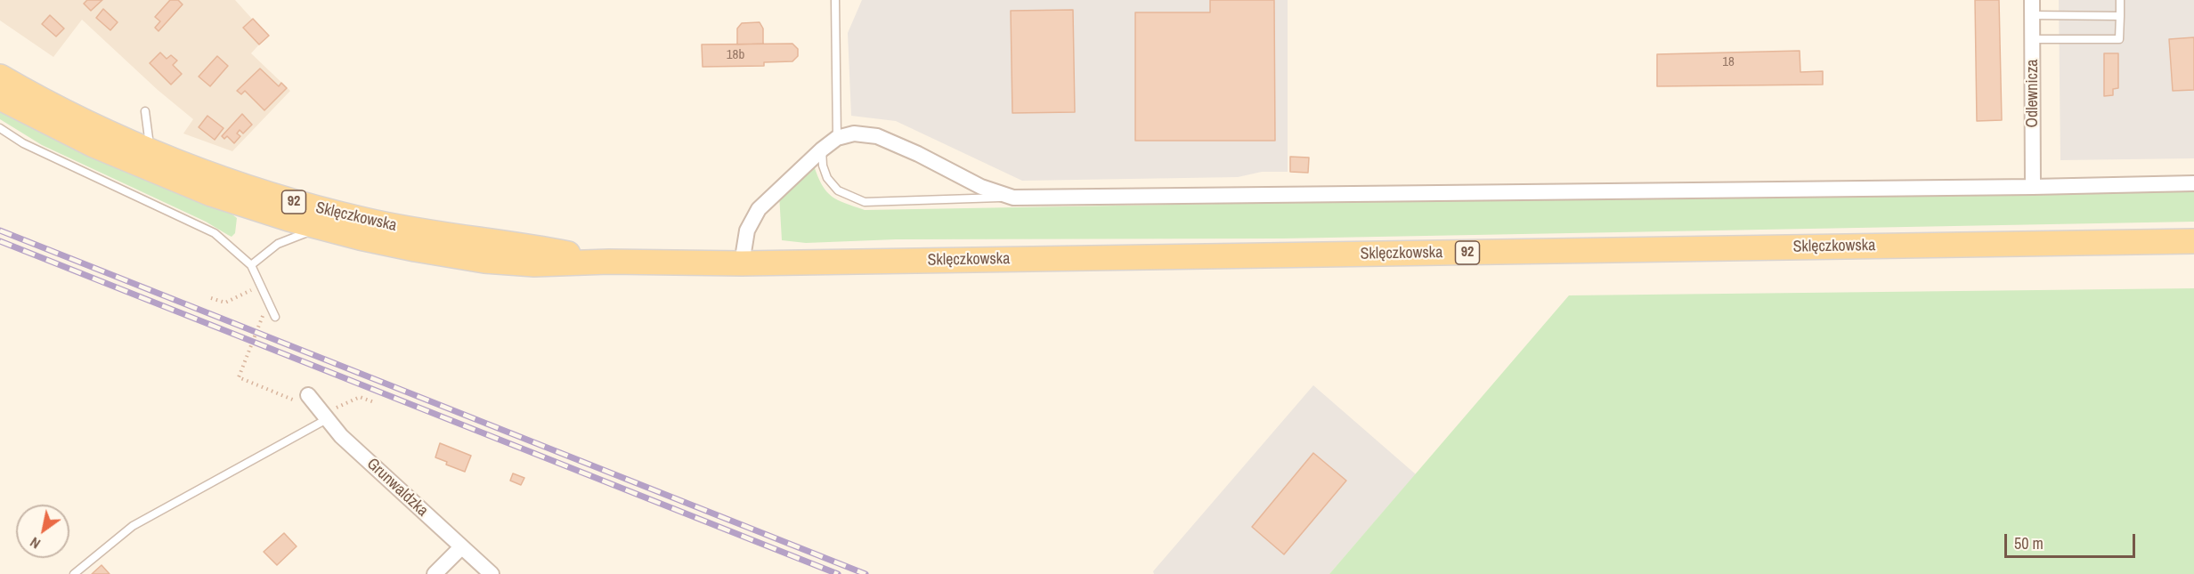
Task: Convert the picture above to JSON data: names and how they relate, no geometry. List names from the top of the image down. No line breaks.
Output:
{"streets":{"main road":["92","Sklęczkowska"],"street":["Odlewnicza","Grunwaldzka"]},"house_numbers":["18b","18"],"scale_bar":"50 m","north":"bottom left"}
